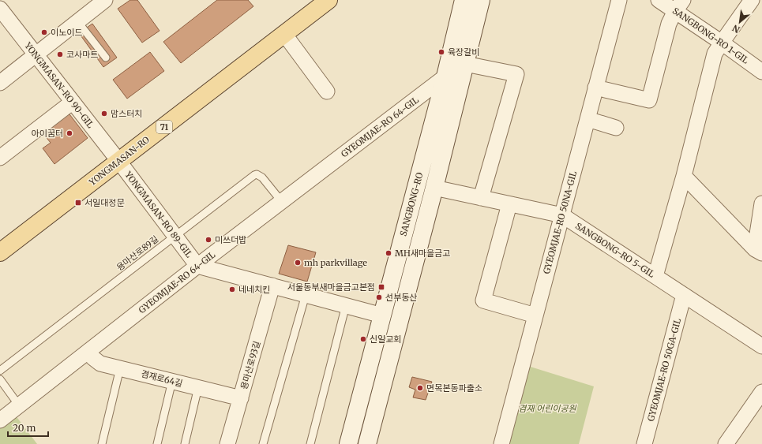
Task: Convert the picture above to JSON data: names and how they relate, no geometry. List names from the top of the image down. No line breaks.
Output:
{"streets":{"main road":["71","YONGMASAN-RO","SANGBONG-RO"],"street":["SANGBONG-RO 1-GIL","YONGMASAN-RO 90-GIL","GYEOMJAE-RO 64-GIL","YONGMASAN-RO 89-GIL","GYEOMJAE-RO 50NA-GIL","SANGBONG-RO 5-GIL","용마산로93길","GYEOMJAE-RO 50GA-GIL","겸재로64길"],"lane":["용마산로89길"]},"crossings":[["YONGMASAN-RO 90-GIL","YONGMASAN-RO"],["YONGMASAN-RO 90-GIL","YONGMASAN-RO 89-GIL"],["GYEOMJAE-RO 64-GIL","SANGBONG-RO"],["GYEOMJAE-RO 64-GIL","YONGMASAN-RO 89-GIL"],["GYEOMJAE-RO 64-GIL","용마산로89길"],["GYEOMJAE-RO 64-GIL","겸재로64길"],["YONGMASAN-RO","YONGMASAN-RO 89-GIL"],["SANGBONG-RO","YONGMASAN-RO 89-GIL"],["SANGBONG-RO","SANGBONG-RO 5-GIL"],["YONGMASAN-RO 89-GIL","용마산로89길"],["YONGMASAN-RO 89-GIL","용마산로93길"],["GYEOMJAE-RO 50NA-GIL","SANGBONG-RO 5-GIL"],["SANGBONG-RO 5-GIL","GYEOMJAE-RO 50GA-GIL"],["용마산로93길","겸재로64길"]],"parks":["겸재 어린이공원"],"places":{"other":["이노이드","육장갈비","코사마트","맘스터치","아이꿈터","미쓰더밥","MH새마을금고","mh parkvillage","네네치킨","선부동산","신일교회","면목본동파출소"],"transit":["서일대정문","서울동부새마을금고본점"]},"scale_bar":"20 m","north":"bottom left"}
